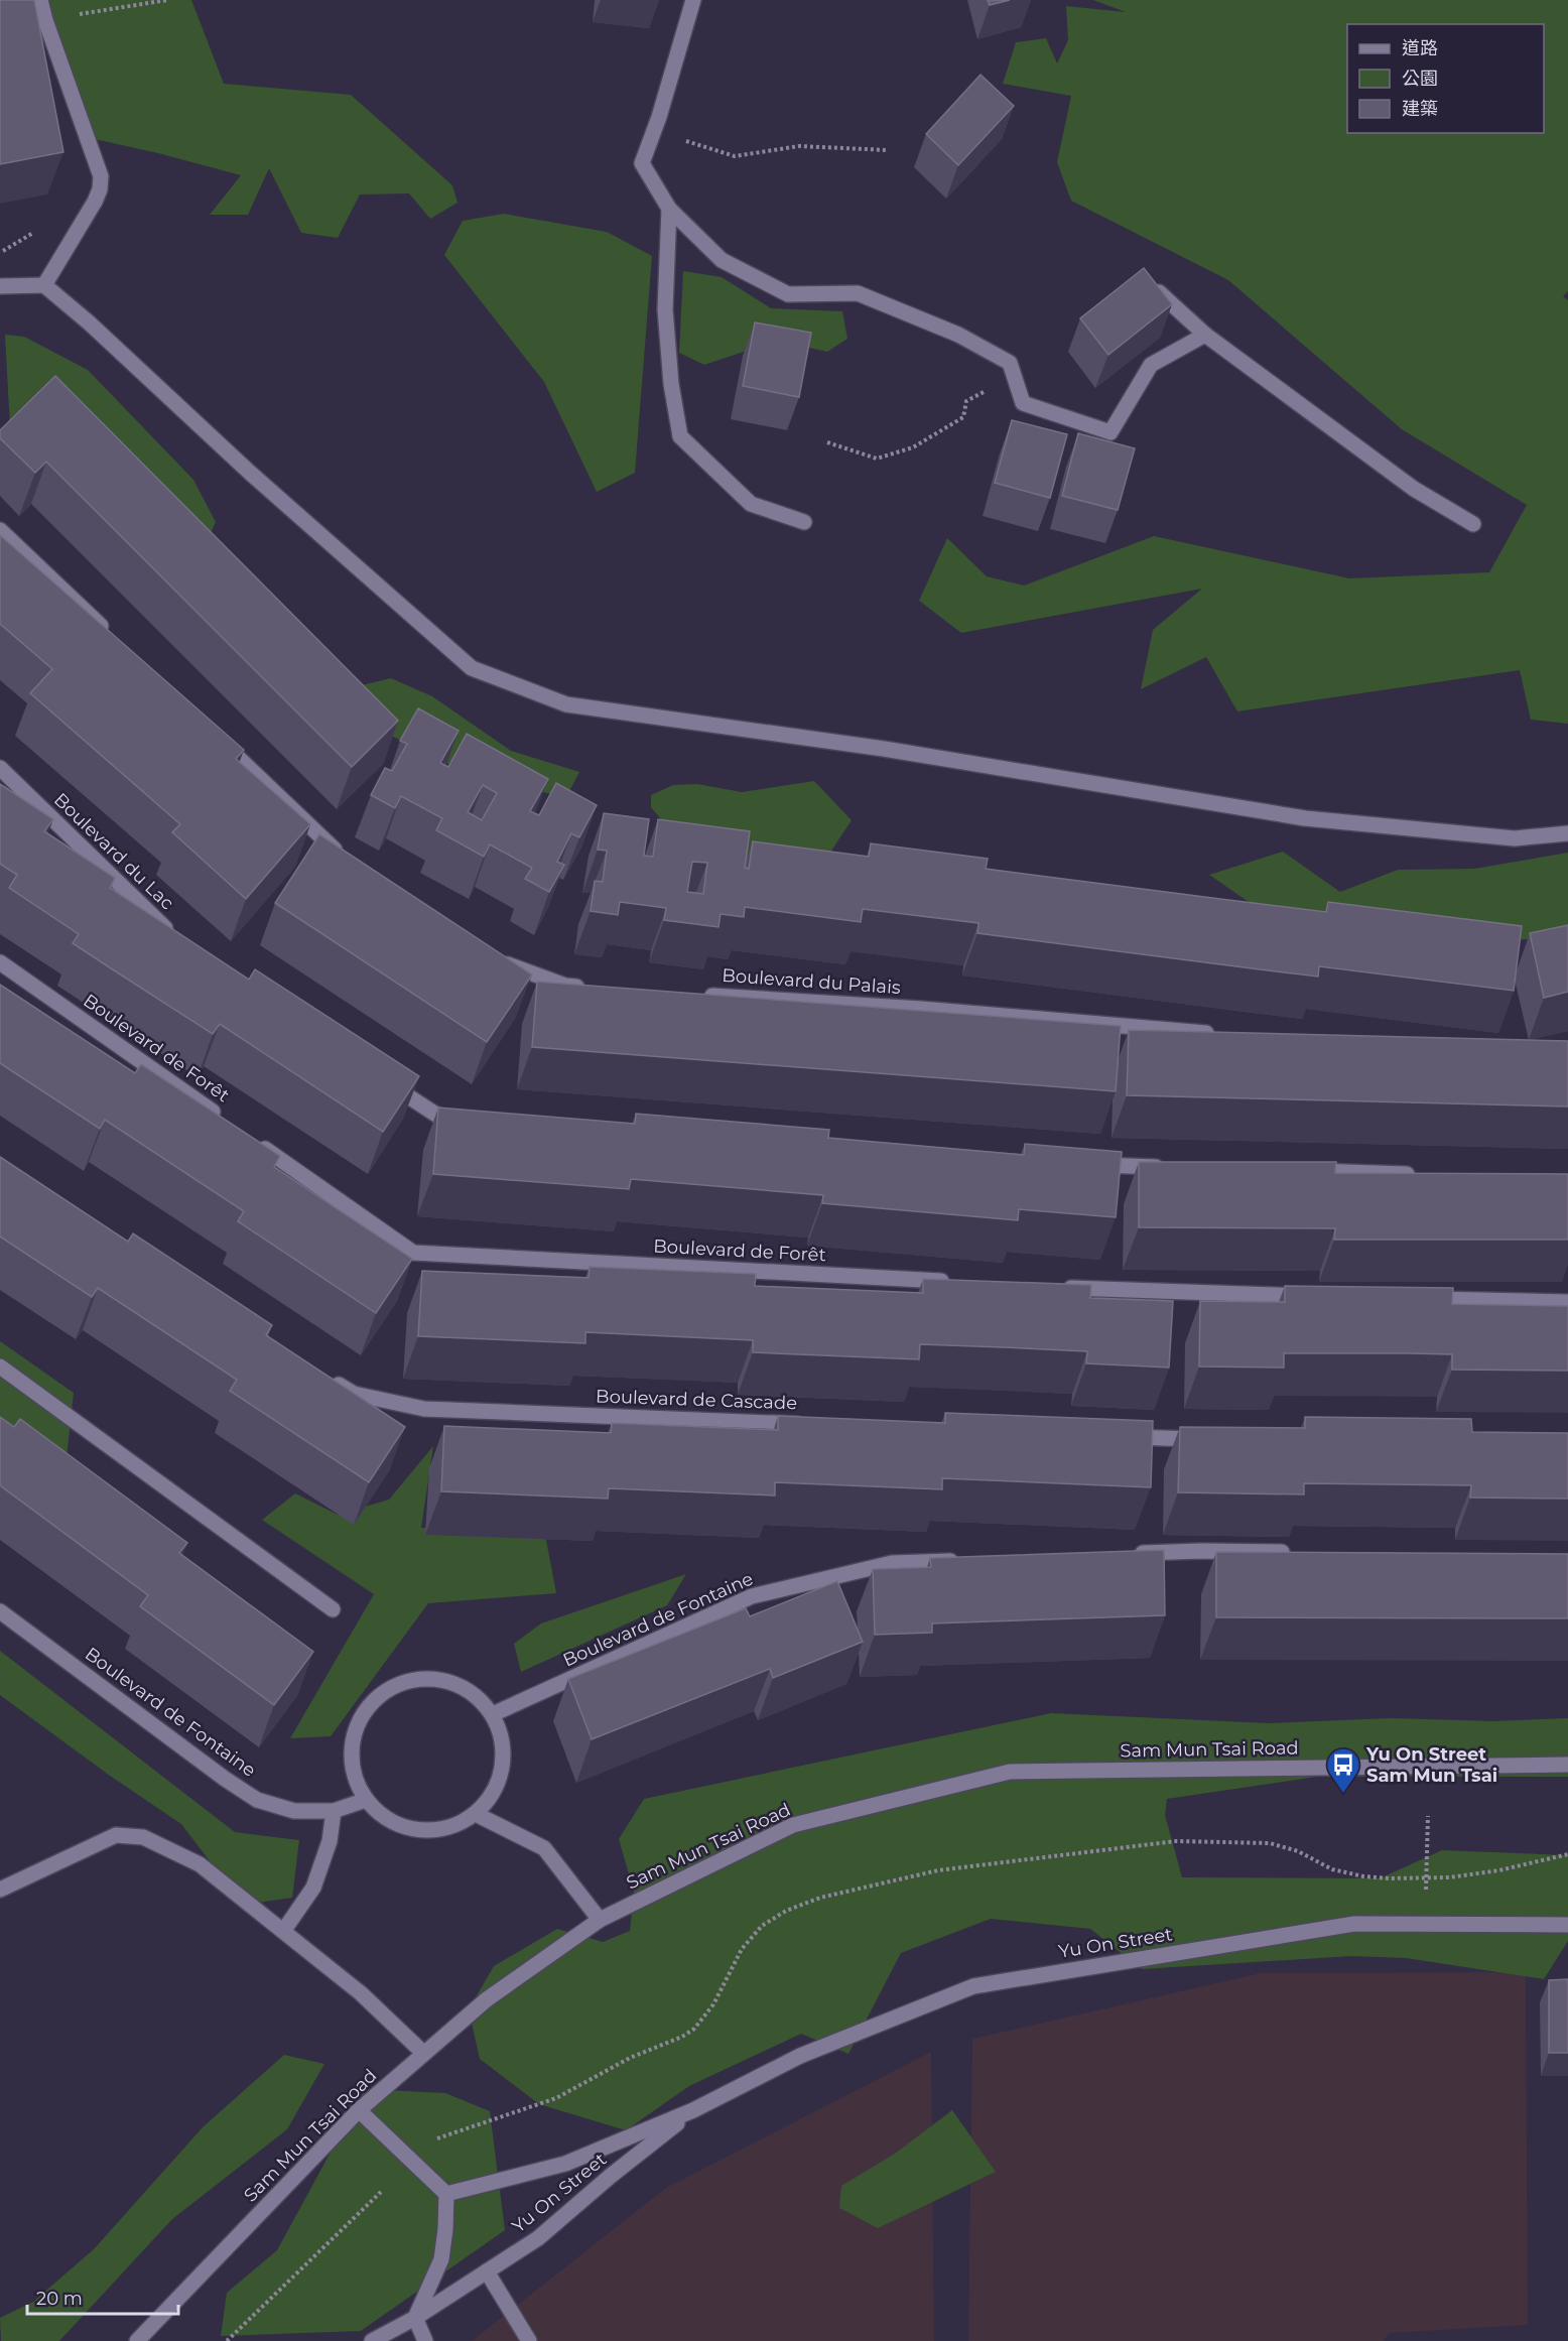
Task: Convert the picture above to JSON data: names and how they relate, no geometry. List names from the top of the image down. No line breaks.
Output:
{"streets":{"street":["Boulevard du Lac","Boulevard du Palais","Boulevard de Forêt","Boulevard de Cascade","Boulevard de Fontaine","Sam Mun Tsai Road","Yu On Street"]},"places":{"bus stop":["Yu On Street Sam Mun Tsai"]},"legend":["道路","公園","建築"],"scale_bar":"20 m"}
